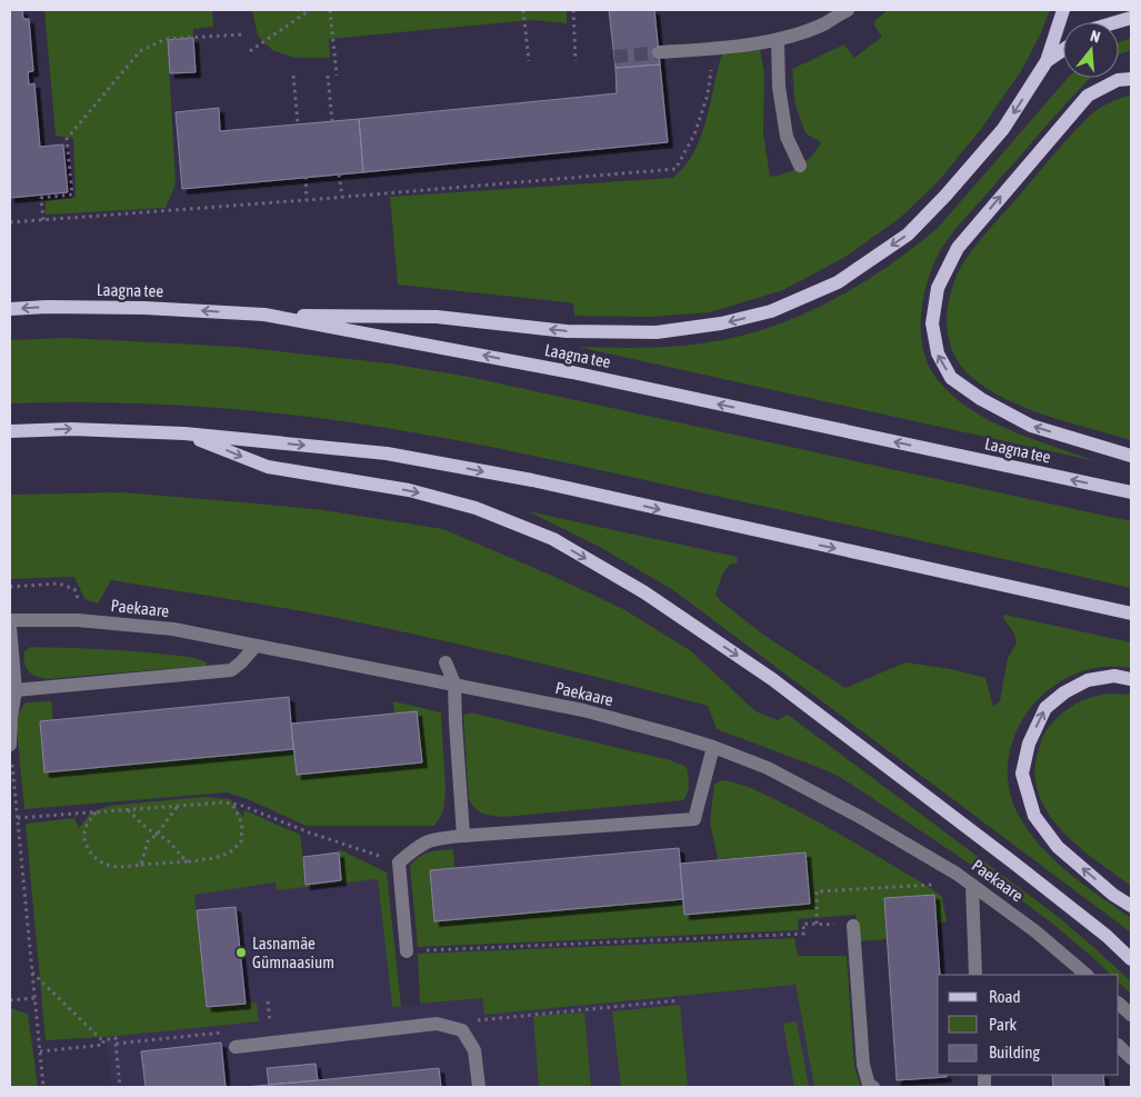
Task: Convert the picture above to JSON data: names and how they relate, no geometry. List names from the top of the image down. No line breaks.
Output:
{"streets":{"main road":["Laagna tee"],"street":["Paekaare"]},"places":["Lasnamäe Gümnaasium"],"legend":["Road","Park","Building"],"north":"top"}
